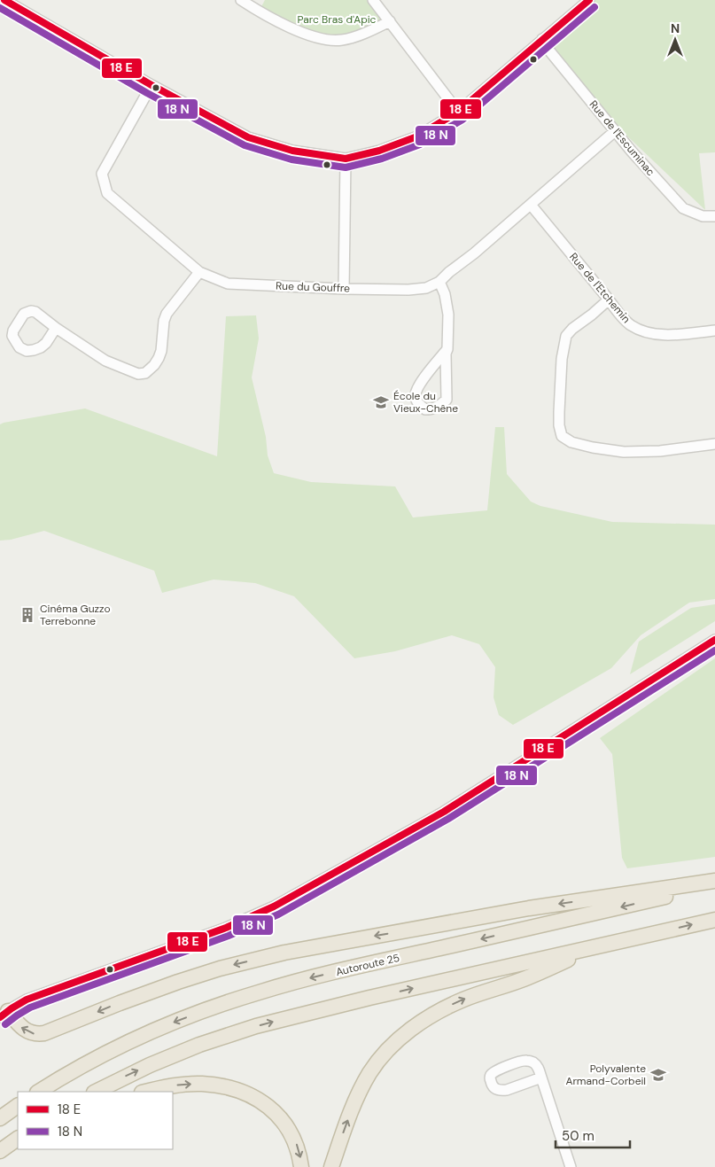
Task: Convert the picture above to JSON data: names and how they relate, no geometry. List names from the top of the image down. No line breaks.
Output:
{"streets":{"highway":["Autoroute 25"],"street":["Rue de l'Escuminac","Rue du Gouffre","Rue de l'Etchemin"]},"crossings":[["Rue de l'Escuminac","Rue du Gouffre"],["Rue du Gouffre","Rue de l'Etchemin"]],"parks":["Parc Bras d'Apic"],"places":{"school or university":["École du Vieux-Chêne","Polyvalente Armand-Corbeil"],"building":["Cinéma Guzzo Terrebonne"]},"legend":["18 E","18 N"],"scale_bar":"50 m","north":"top"}
